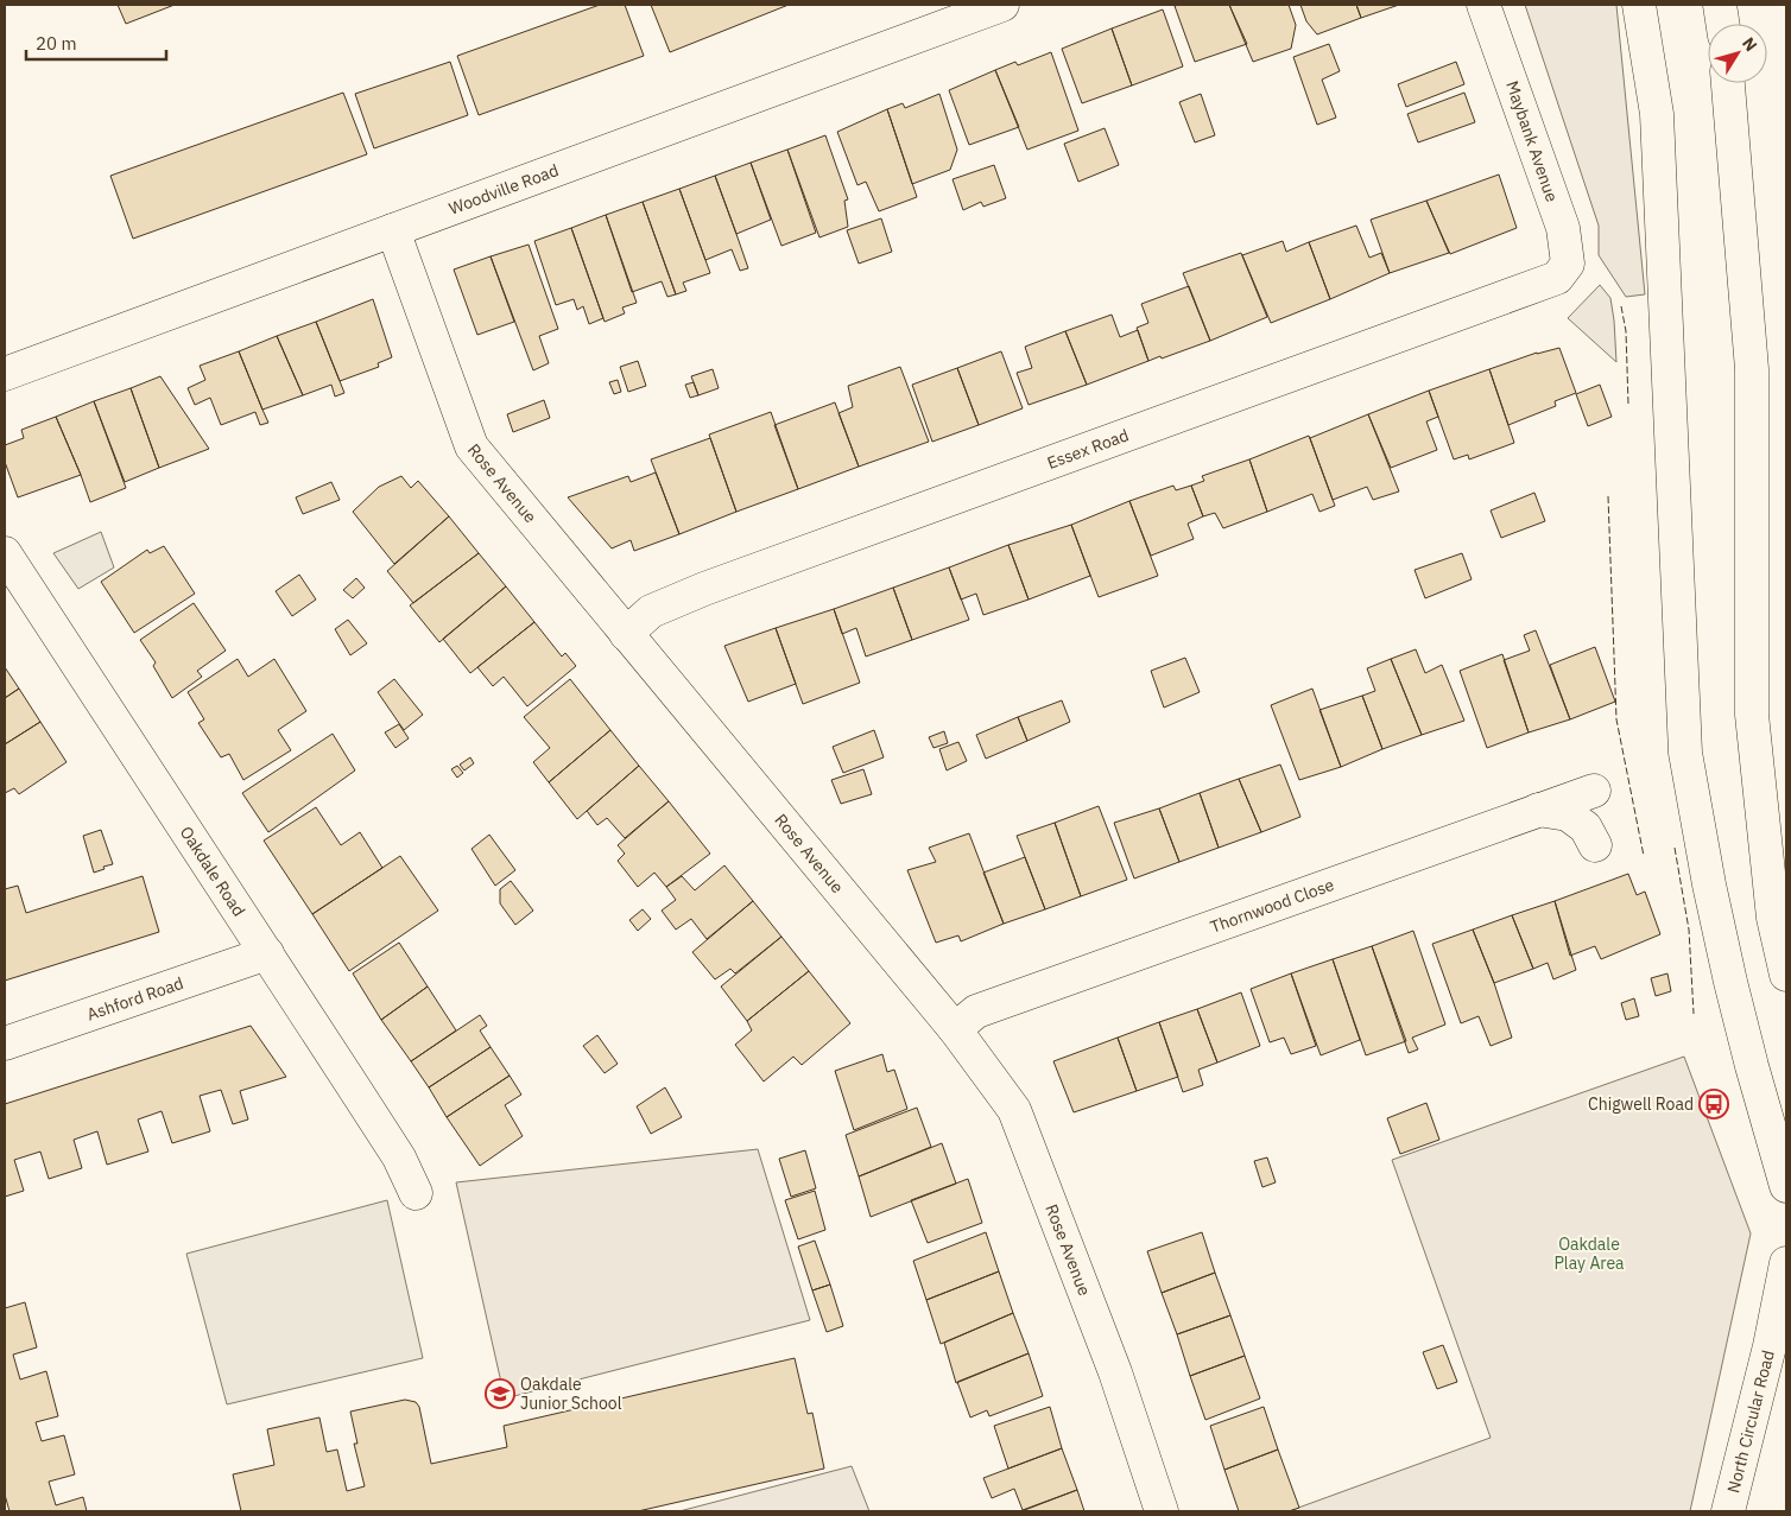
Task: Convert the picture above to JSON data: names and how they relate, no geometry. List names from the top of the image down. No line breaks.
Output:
{"streets":{"main road":["Maybank Avenue","Woodville Road","Essex Road","Rose Avenue","Oakdale Road","Thornwood Close","Ashford Road","North Circular Road"]},"crossings":[["Maybank Avenue","Essex Road"],["Woodville Road","Rose Avenue"],["Essex Road","Rose Avenue"],["Rose Avenue","Thornwood Close"],["Oakdale Road","Ashford Road"]],"parks":["Oakdale Play Area"],"places":{"bus stop":["Chigwell Road"],"school or university":["Oakdale Junior School"]},"scale_bar":"20 m","north":"top right"}
